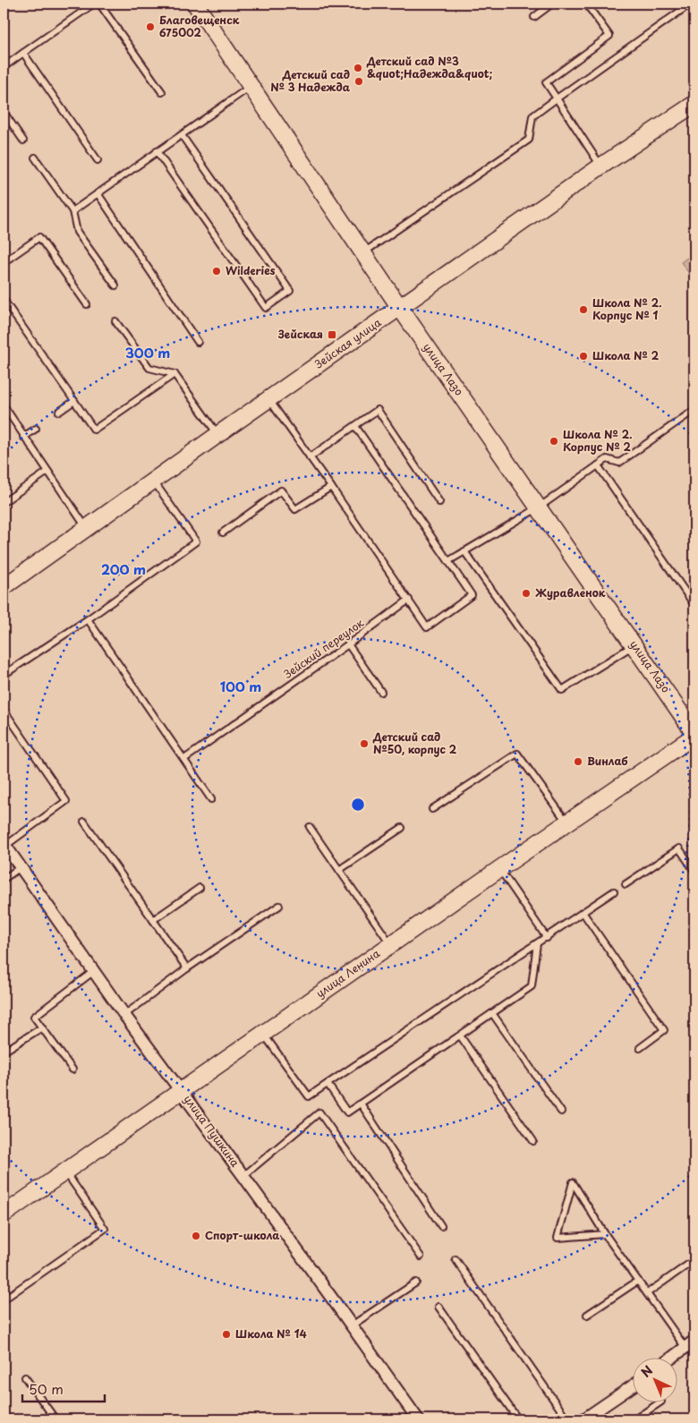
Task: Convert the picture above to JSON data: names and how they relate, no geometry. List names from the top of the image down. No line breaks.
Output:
{"streets":{"main road":["Зейская улица","улица Лазо","улица Ленина"],"street":["улица Пушкина"],"lane":["Зейский переулок"]},"crossings":[["Зейская улица","улица Лазо"],["улица Лазо","улица Ленина"],["улица Ленина","улица Пушкина"]],"places":{"other":["Благовещенск 675002","Детский сад №3 &quot;Надежда&quot;","Детский сад № 3 Надежда","Wilderies","Школа № 2. Корпус № 1","Школа № 2","Школа № 2. Корпус № 2","Журавленок","Детский сад №50, корпус 2","Винлаб","Спорт-школа","Школа № 14"],"transit":["Зейская"]},"scale_bar":"50 m","north":"top left","rings":["300 m","200 m","100 m"]}
